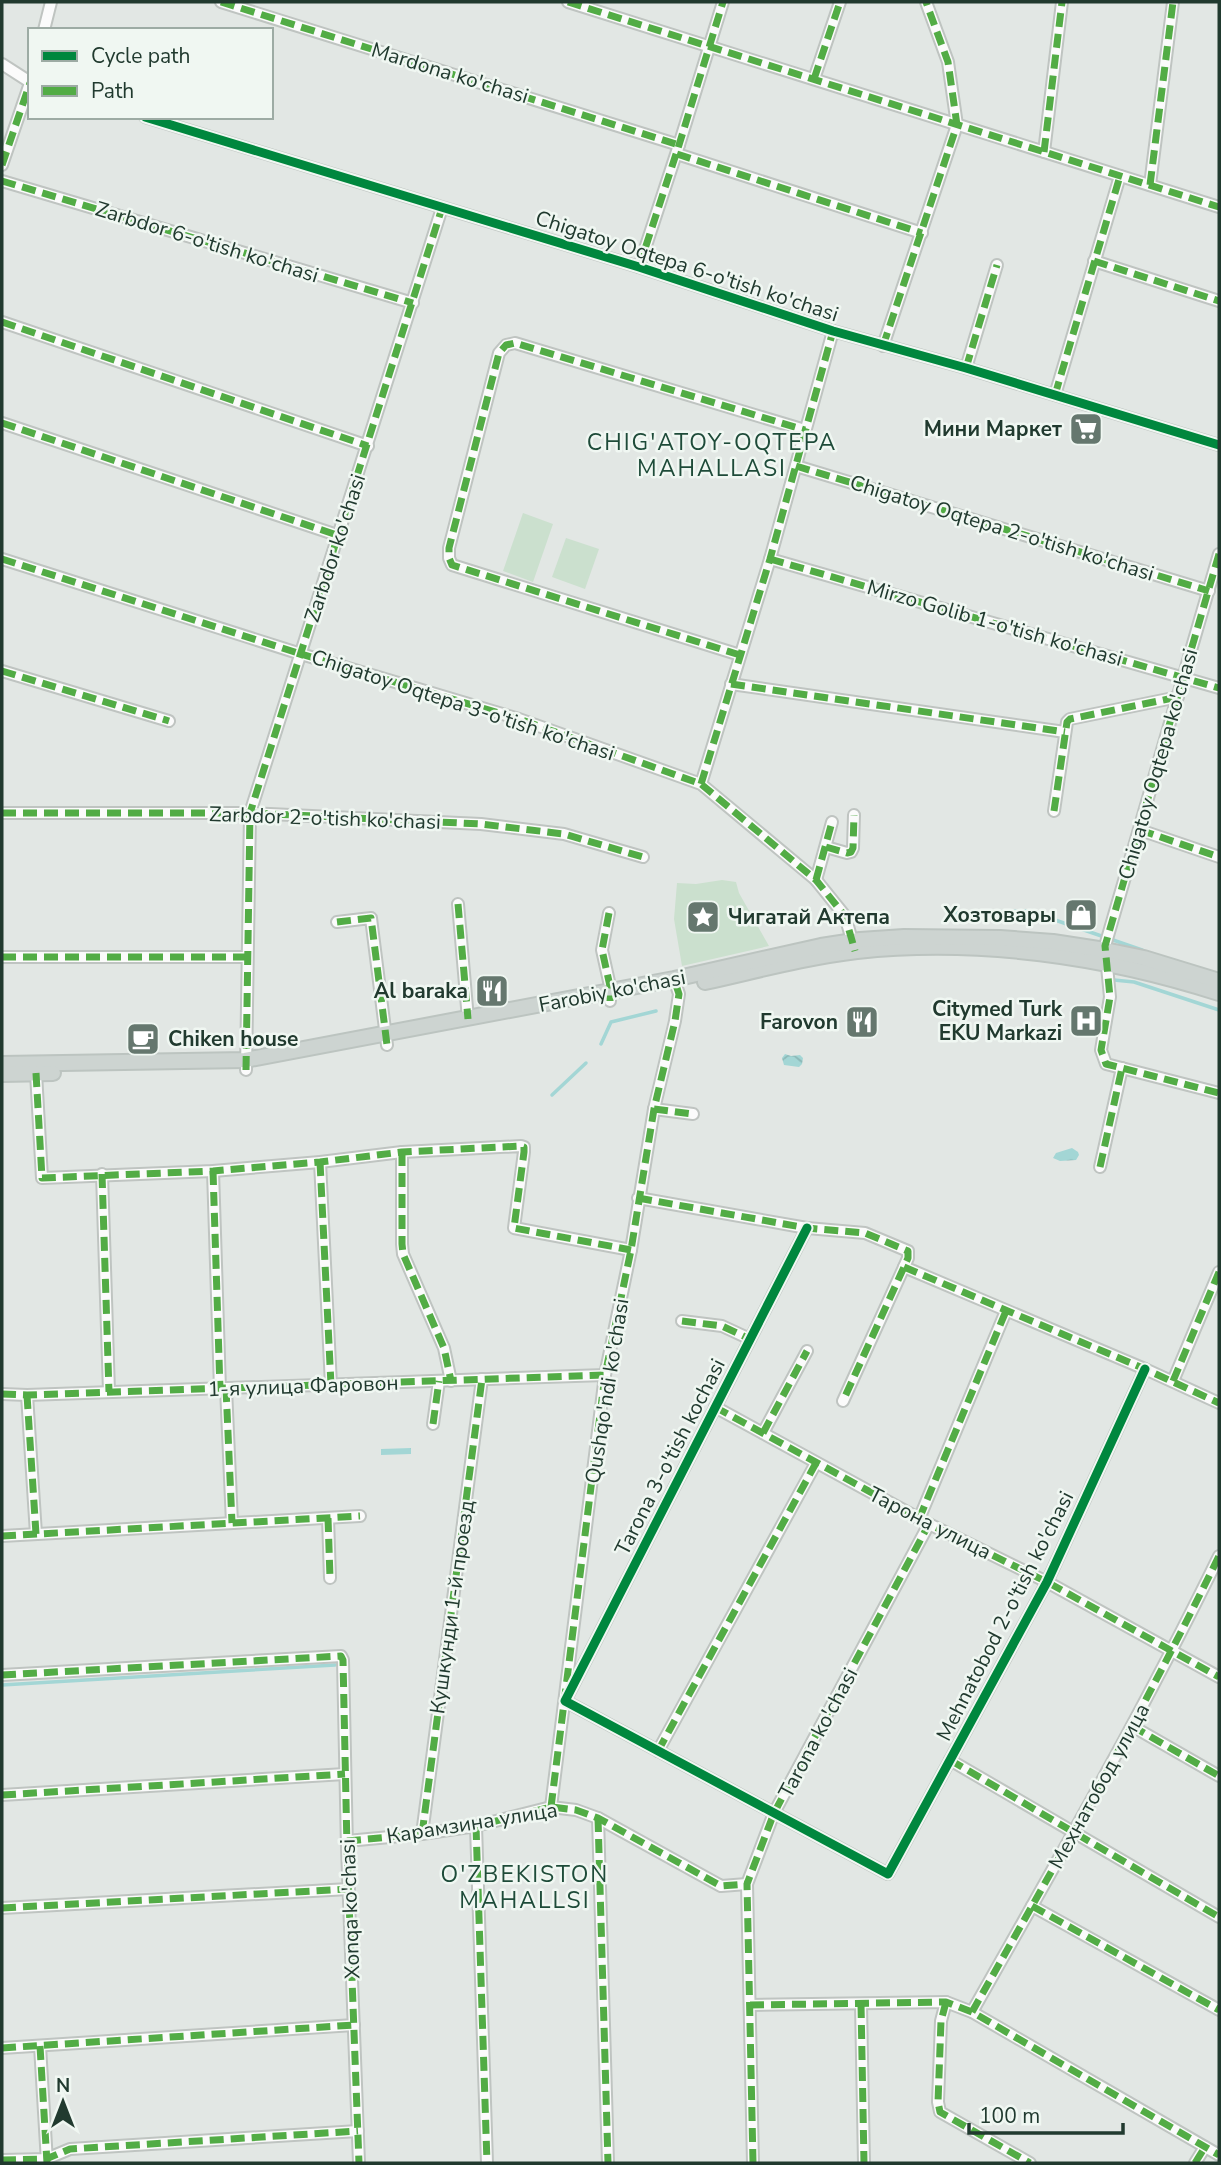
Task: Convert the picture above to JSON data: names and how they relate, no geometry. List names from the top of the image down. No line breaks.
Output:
{"streets":{"main road":["Farobiy ko'chasi"],"street":["Mardona ko'chasi","Zarbdor 6-o'tish ko'chasi","Chigatoy Oqtepa 6-o'tish ko'chasi","Chigatoy Oqtepa 2-o'tish ko'chasi","Zarbdor ko'chasi","Mirzo Golib 1-o'tish ko'chasi","Chigatoy Oqtepa 3-o'tish ko'chasi","Chigatoy Oqtepa ko'chasi","Zarbdor 2-o'tish ko'chasi","1-я улица Фаровон","Qushqo'ndi ko'chasi","Tarona 3-o'tish kochasi","Тарона улица","Кушкунди 1-й проезд","Mehnatobod 2-o'tish ko'chasi","Tarona ko'chasi","Мехнатобод улица","Карамзина улица","Xonqa ko'chasi"]},"crossings":[["Zarbdor 6-o'tish ko'chasi","Zarbdor ko'chasi"],["Chigatoy Oqtepa 6-o'tish ko'chasi","Zarbdor ko'chasi"],["Chigatoy Oqtepa 2-o'tish ko'chasi","Chigatoy Oqtepa ko'chasi"],["Zarbdor ko'chasi","Chigatoy Oqtepa 3-o'tish ko'chasi"],["Zarbdor ko'chasi","Zarbdor 2-o'tish ko'chasi"],["Zarbdor ko'chasi","Farobiy ko'chasi"],["Mirzo Golib 1-o'tish ko'chasi","Chigatoy Oqtepa ko'chasi"],["Chigatoy Oqtepa 3-o'tish ko'chasi","Farobiy ko'chasi"],["Chigatoy Oqtepa ko'chasi","Farobiy ko'chasi"],["Farobiy ko'chasi","Qushqo'ndi ko'chasi"],["1-я улица Фаровон","Qushqo'ndi ko'chasi"],["1-я улица Фаровон","Кушкунди 1-й проезд"],["Qushqo'ndi ko'chasi","Tarona 3-o'tish kochasi"],["Qushqo'ndi ko'chasi","Карамзина улица"],["Tarona 3-o'tish kochasi","Тарона улица"],["Тарона улица","Mehnatobod 2-o'tish ko'chasi"],["Тарона улица","Tarona ko'chasi"],["Тарона улица","Мехнатобод улица"],["Кушкунди 1-й проезд","Карамзина улица"],["Mehnatobod 2-o'tish ko'chasi","Tarona ko'chasi"],["Tarona ko'chasi","Карамзина улица"],["Карамзина улица","Xonqa ko'chasi"]],"districts":["CHIG'ATOY-OQTEPA MAHALLASI","O'ZBEKISTON MAHALLSI"],"places":{"supermarket":["Мини Маркет"],"shop":["Хозтовары"],"place":["Чигатай Актепа"],"restaurant":["Al baraka","Farovon"],"hospital":["Citymed Turk EKU Markazi"],"cafe":["Chiken house"]},"legend":["Cycle path","Path"],"scale_bar":"100 m","north":"top"}
